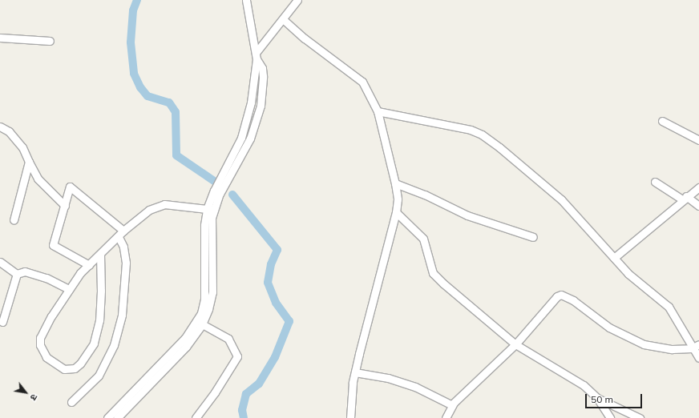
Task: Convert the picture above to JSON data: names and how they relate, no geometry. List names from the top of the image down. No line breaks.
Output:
{"scale_bar":"50 m","north":"bottom right"}
